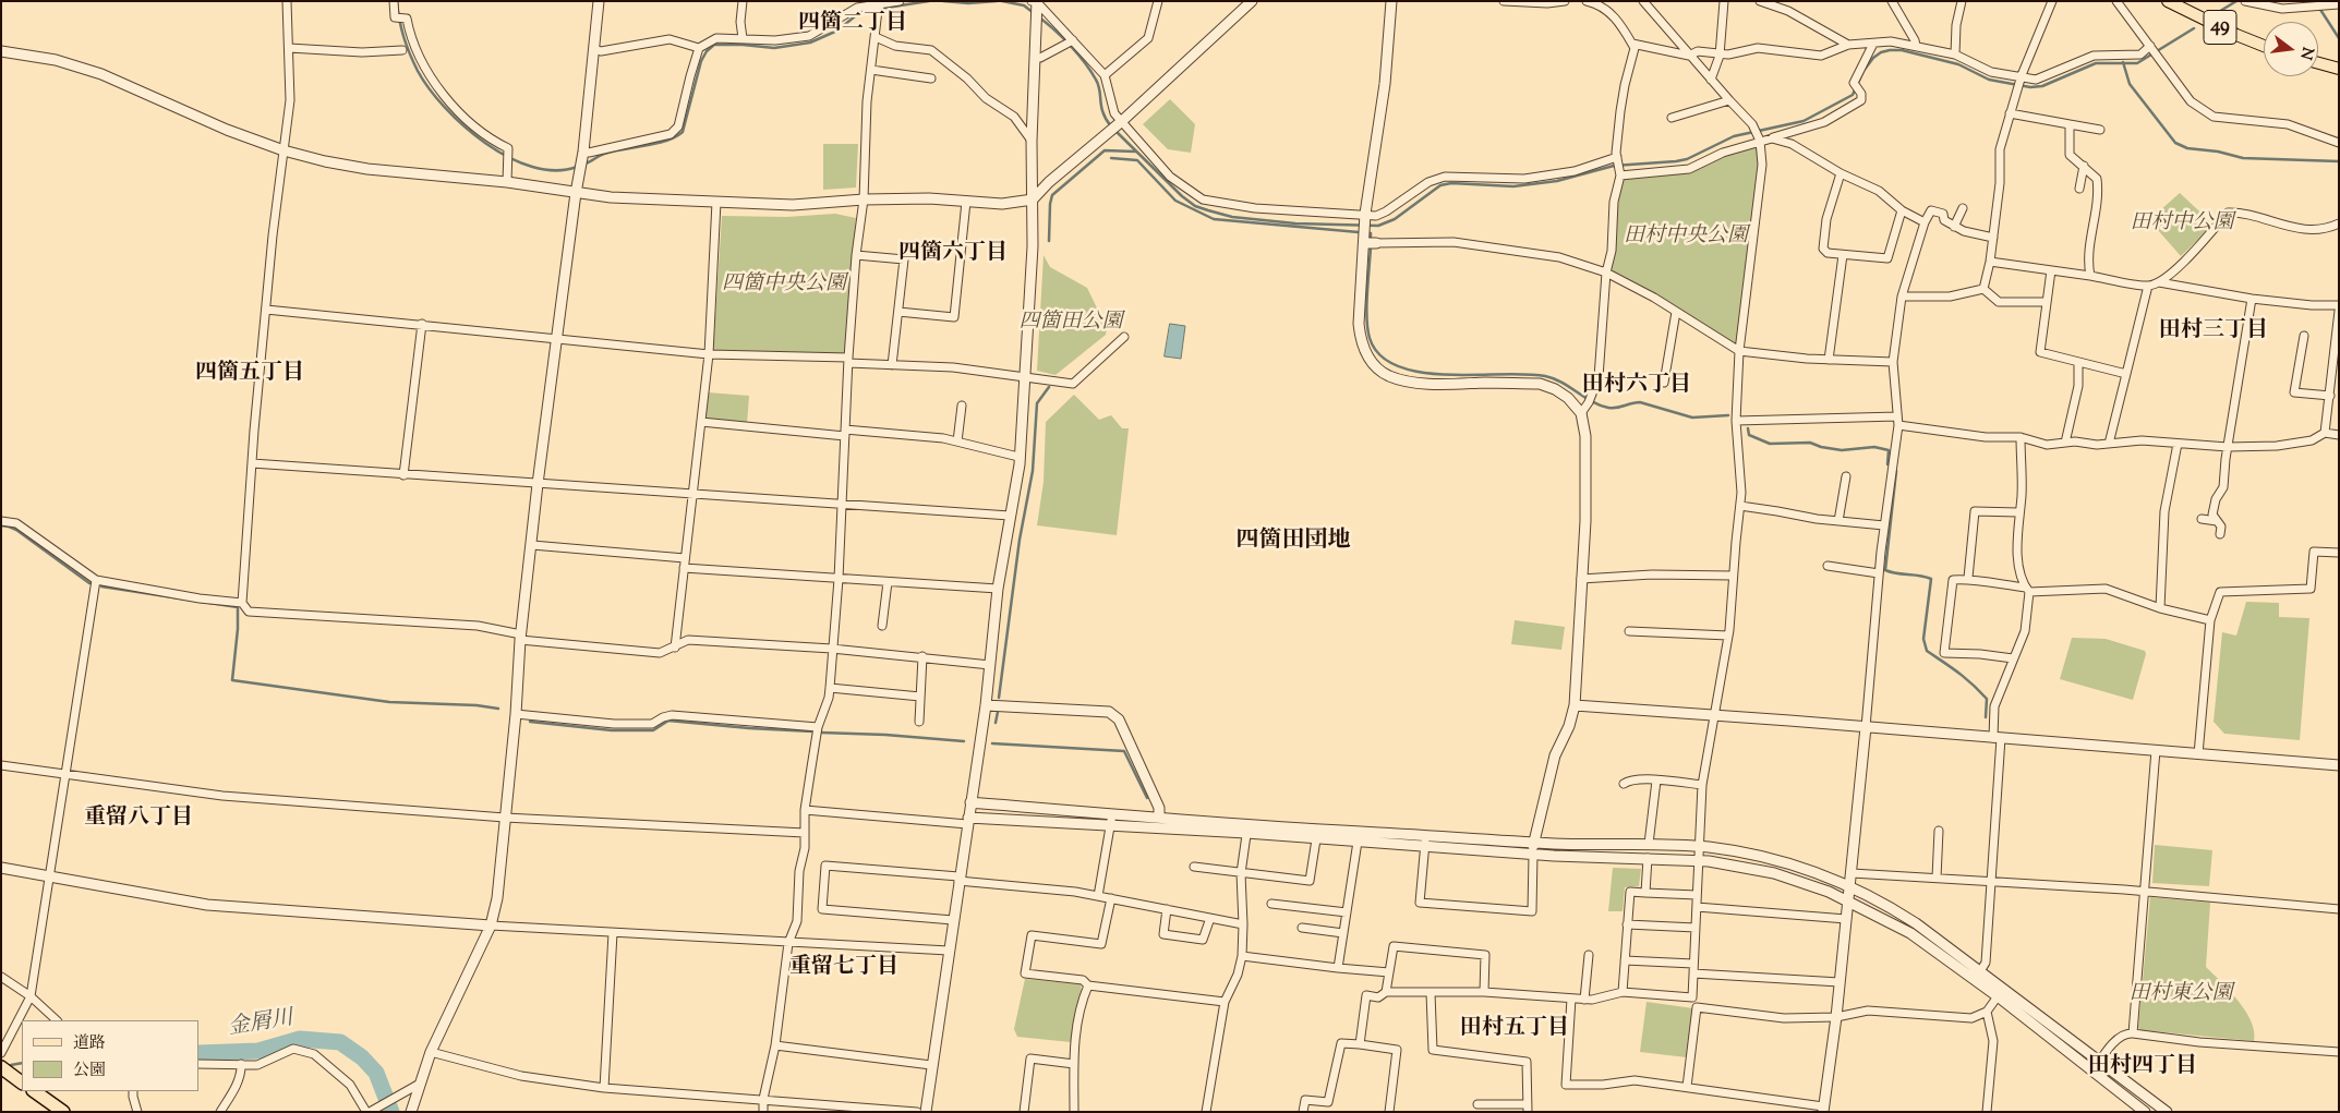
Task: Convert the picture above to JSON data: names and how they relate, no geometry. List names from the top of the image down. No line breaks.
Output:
{"streets":{"main road":["49"]},"districts":["四箇二丁目","四箇六丁目","田村三丁目","四箇五丁目","田村六丁目","四箇田団地","重留八丁目","重留七丁目","田村五丁目","田村四丁目"],"water":["金屑川"],"parks":["田村中公園","田村中央公園","四箇中央公園","四箇田公園","田村東公園"],"legend":["道路","公園"],"north":"right"}
